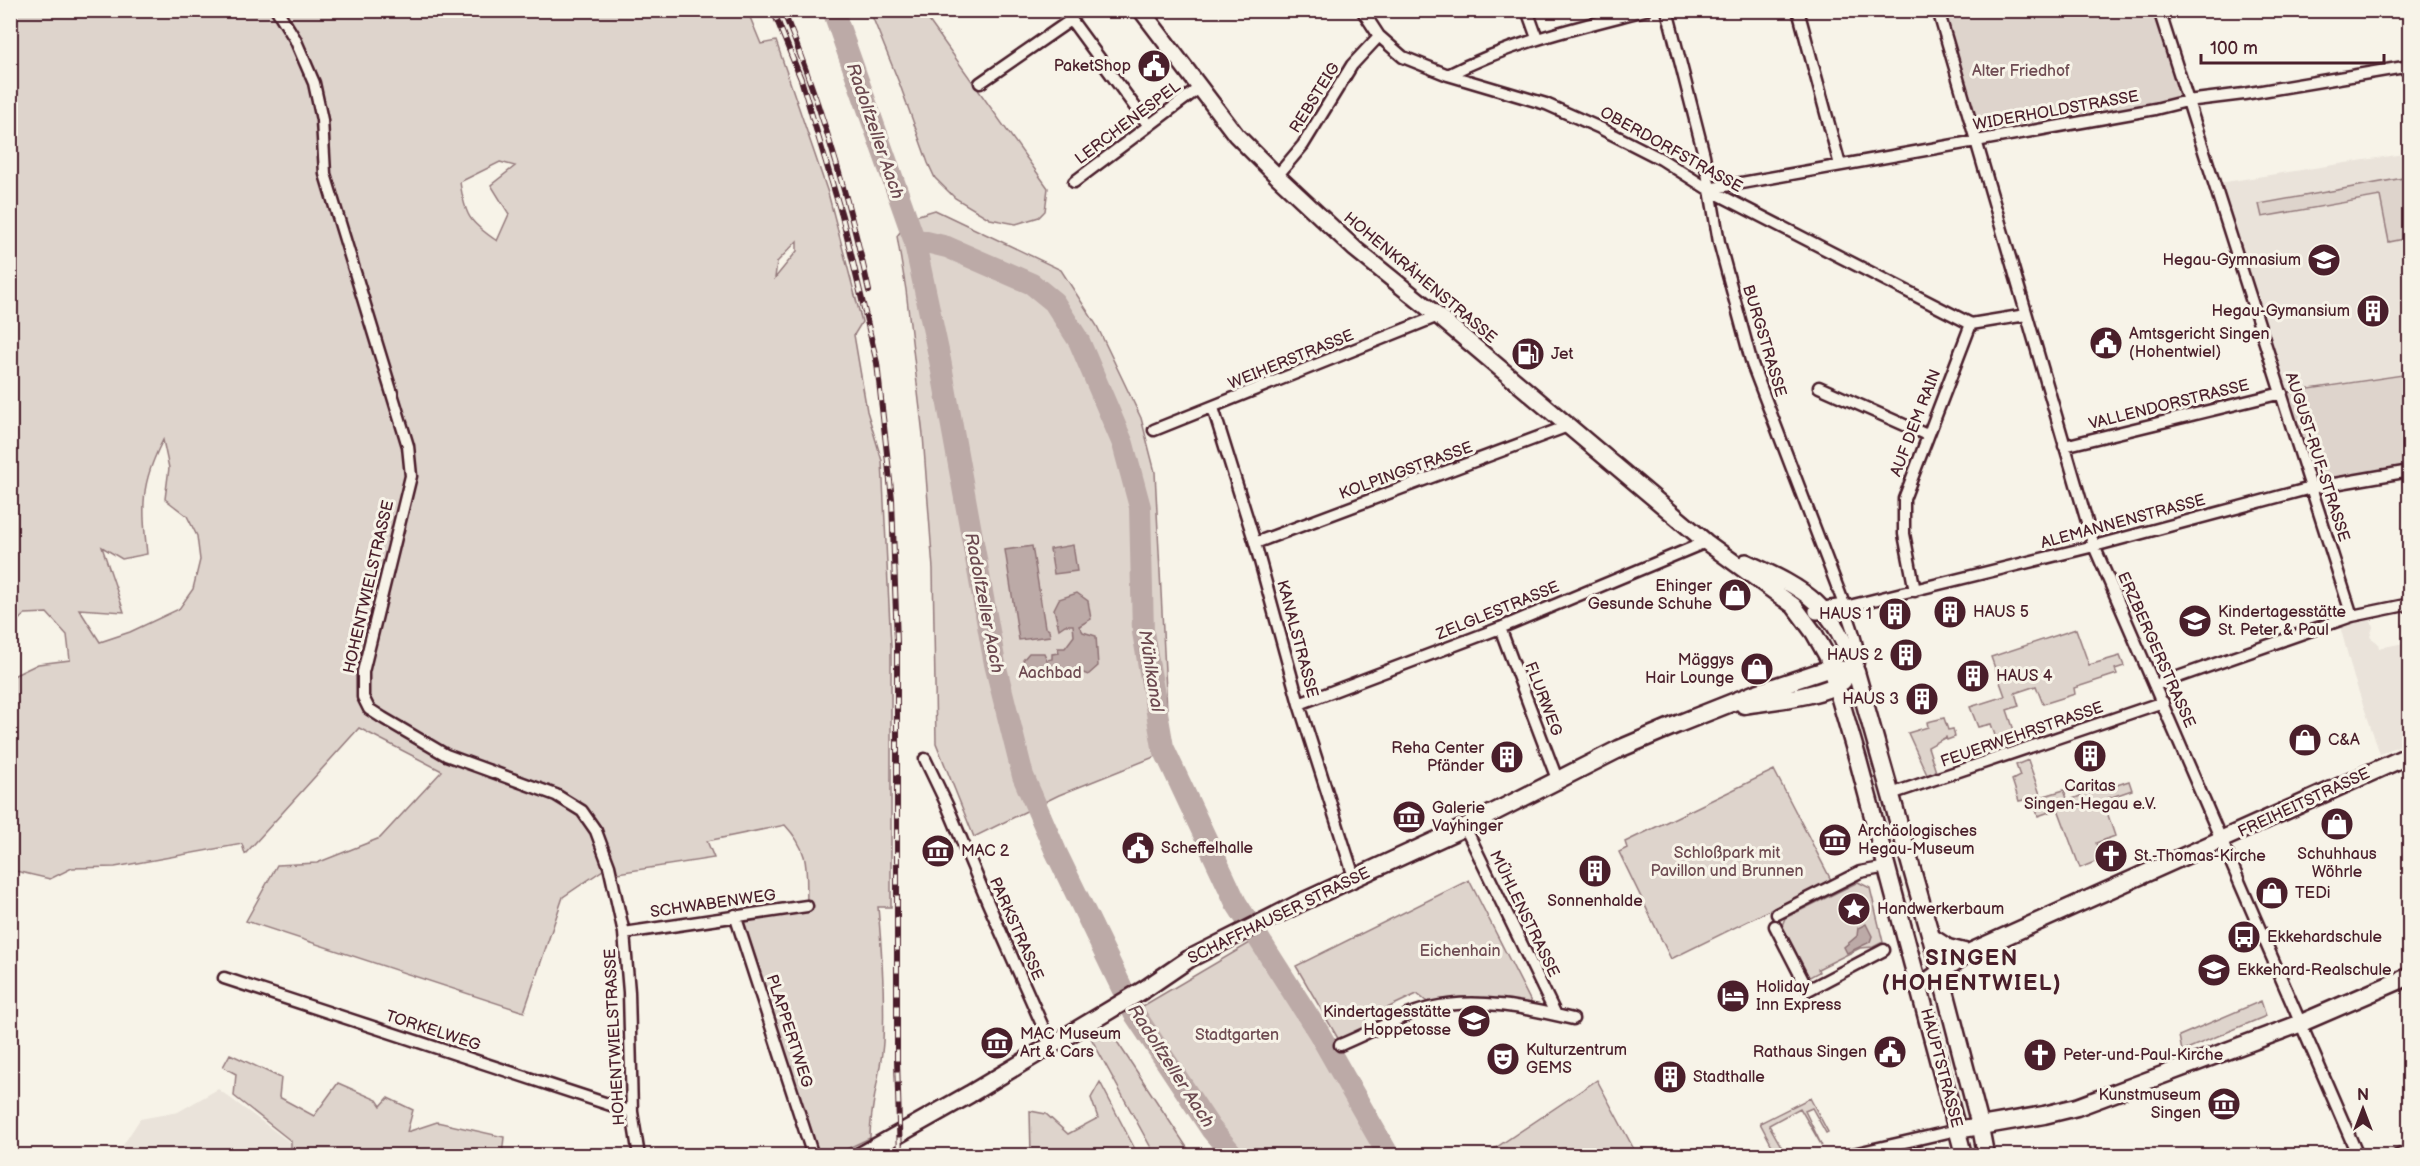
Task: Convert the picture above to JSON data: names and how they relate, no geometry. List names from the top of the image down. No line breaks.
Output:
{"streets":{"main road":["HOHENKRÄHENSTRASSE","FREIHEITSTRASSE","SCHAFFHAUSER STRASSE","HAUPTSTRASSE"],"street":["REBSTEIG","WIDERHOLDSTRASSE","LERCHENESPEL","OBERDORFSTRASSE","BURGSTRASSE","WEIHERSTRASSE","VALLENDORSTRASSE","AUF DEM RAIN","AUGUST-RUF-STRASSE","KOLPINGSTRASSE","ALEMANNENSTRASSE","HOHENTWIELSTRASSE","ZELGLESTRASSE","KANALSTRASSE","ERZBERGERSTRASSE","FLURWEG","FEUERWEHRSTRASSE","SCHWABENWEG","MÜHLENSTRASSE","PARKSTRASSE","TORKELWEG","PLAPPERTWEG"]},"crossings":[["REBSTEIG","OBERDORFSTRASSE"],["REBSTEIG","HOHENKRÄHENSTRASSE"],["WIDERHOLDSTRASSE","OBERDORFSTRASSE"],["WIDERHOLDSTRASSE","BURGSTRASSE"],["WIDERHOLDSTRASSE","AUGUST-RUF-STRASSE"],["WIDERHOLDSTRASSE","ERZBERGERSTRASSE"],["LERCHENESPEL","HOHENKRÄHENSTRASSE"],["OBERDORFSTRASSE","BURGSTRASSE"],["OBERDORFSTRASSE","AUF DEM RAIN"],["HOHENKRÄHENSTRASSE","BURGSTRASSE"],["HOHENKRÄHENSTRASSE","WEIHERSTRASSE"],["HOHENKRÄHENSTRASSE","KOLPINGSTRASSE"],["HOHENKRÄHENSTRASSE","ZELGLESTRASSE"],["HOHENKRÄHENSTRASSE","SCHAFFHAUSER STRASSE"],["HOHENKRÄHENSTRASSE","HAUPTSTRASSE"],["BURGSTRASSE","ALEMANNENSTRASSE"],["BURGSTRASSE","SCHAFFHAUSER STRASSE"],["BURGSTRASSE","HAUPTSTRASSE"],["WEIHERSTRASSE","KANALSTRASSE"],["VALLENDORSTRASSE","AUGUST-RUF-STRASSE"],["VALLENDORSTRASSE","ERZBERGERSTRASSE"],["AUF DEM RAIN","ALEMANNENSTRASSE"],["AUGUST-RUF-STRASSE","ALEMANNENSTRASSE"],["KOLPINGSTRASSE","KANALSTRASSE"],["ALEMANNENSTRASSE","ERZBERGERSTRASSE"],["HOHENTWIELSTRASSE","SCHWABENWEG"],["HOHENTWIELSTRASSE","TORKELWEG"],["ZELGLESTRASSE","KANALSTRASSE"],["ZELGLESTRASSE","FLURWEG"],["KANALSTRASSE","SCHAFFHAUSER STRASSE"],["ERZBERGERSTRASSE","FEUERWEHRSTRASSE"],["ERZBERGERSTRASSE","FREIHEITSTRASSE"],["FLURWEG","SCHAFFHAUSER STRASSE"],["FEUERWEHRSTRASSE","HAUPTSTRASSE"],["FREIHEITSTRASSE","HAUPTSTRASSE"],["SCHWABENWEG","PLAPPERTWEG"],["MÜHLENSTRASSE","SCHAFFHAUSER STRASSE"],["SCHAFFHAUSER STRASSE","PARKSTRASSE"],["SCHAFFHAUSER STRASSE","HAUPTSTRASSE"]],"districts":["SINGEN (HOHENTWIEL)"],"water":["Radolfzeller Aach","Mühlkanal"],"parks":["Alter Friedhof","Aachbad","Schloßpark mit Pavillon und Brunnen","Eichenhain","Stadtgarten"],"places":{"public building":["PaketShop","Amtsgericht Singen (Hohentwiel)","Scheffelhalle","Rathaus Singen"],"school or university":["Hegau-Gymnasium","Kindertagesstätte St. Peter & Paul","Ekkehard-Realschule","Kindertagesstätte Hoppetosse"],"building":["Hegau-Gymansium","HAUS 5","HAUS 1","HAUS 2","HAUS 4","HAUS 3","Caritas Singen-Hegau e.V.","Reha Center Pfänder","Sonnenhalde","Stadthalle"],"fuel station":["Jet"],"shop":["Ehinger Gesunde Schuhe","Mäggys Hair Lounge","C&A","Schuhhaus Wöhrle","TEDi"],"museum":["Galerie Vayhinger","Archäologisches Hegau-Museum","MAC 2","MAC Museum Art & Cars","Kunstmuseum Singen"],"church":["St.-Thomas-Kirche","Peter-und-Paul-Kirche"],"place":["Handwerkerbaum"],"bus stop":["Ekkehardschule"],"hotel":["Holiday Inn Express"],"theatre":["Kulturzentrum GEMS"]},"scale_bar":"100 m","north":"top"}
